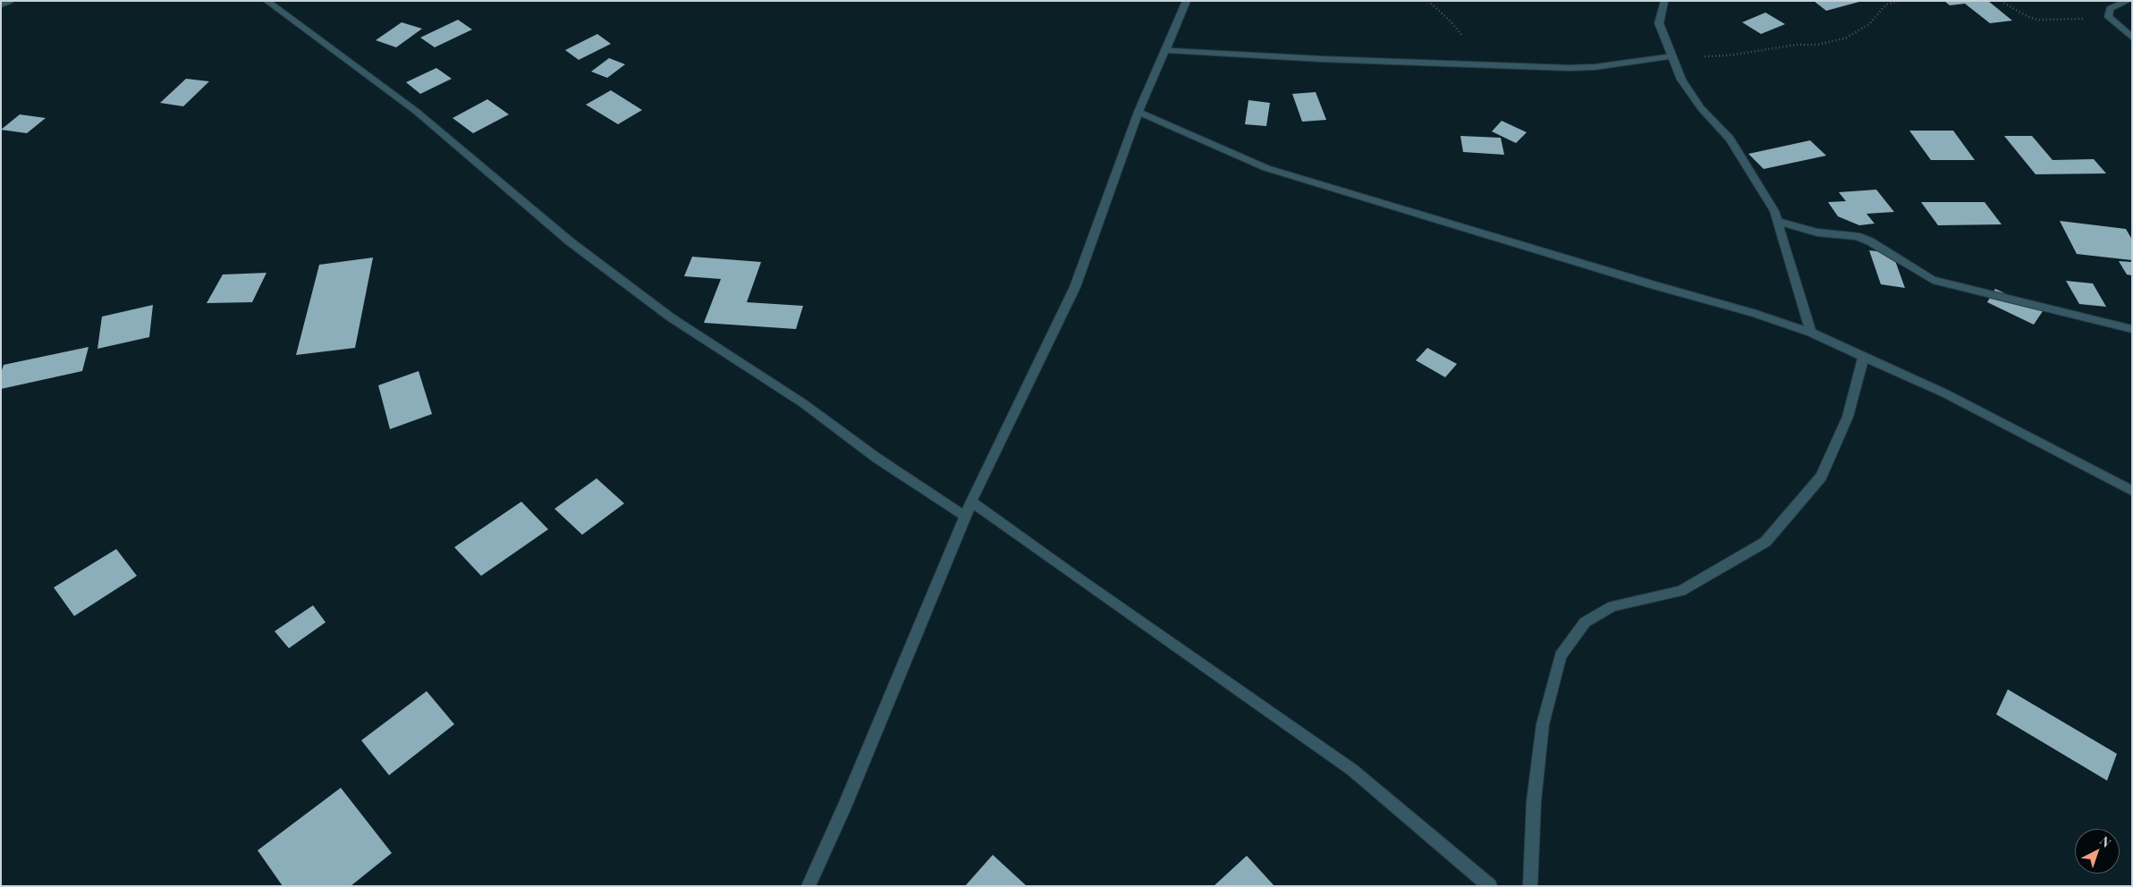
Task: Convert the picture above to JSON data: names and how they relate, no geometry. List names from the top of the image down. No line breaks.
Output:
{"north":"top right"}
